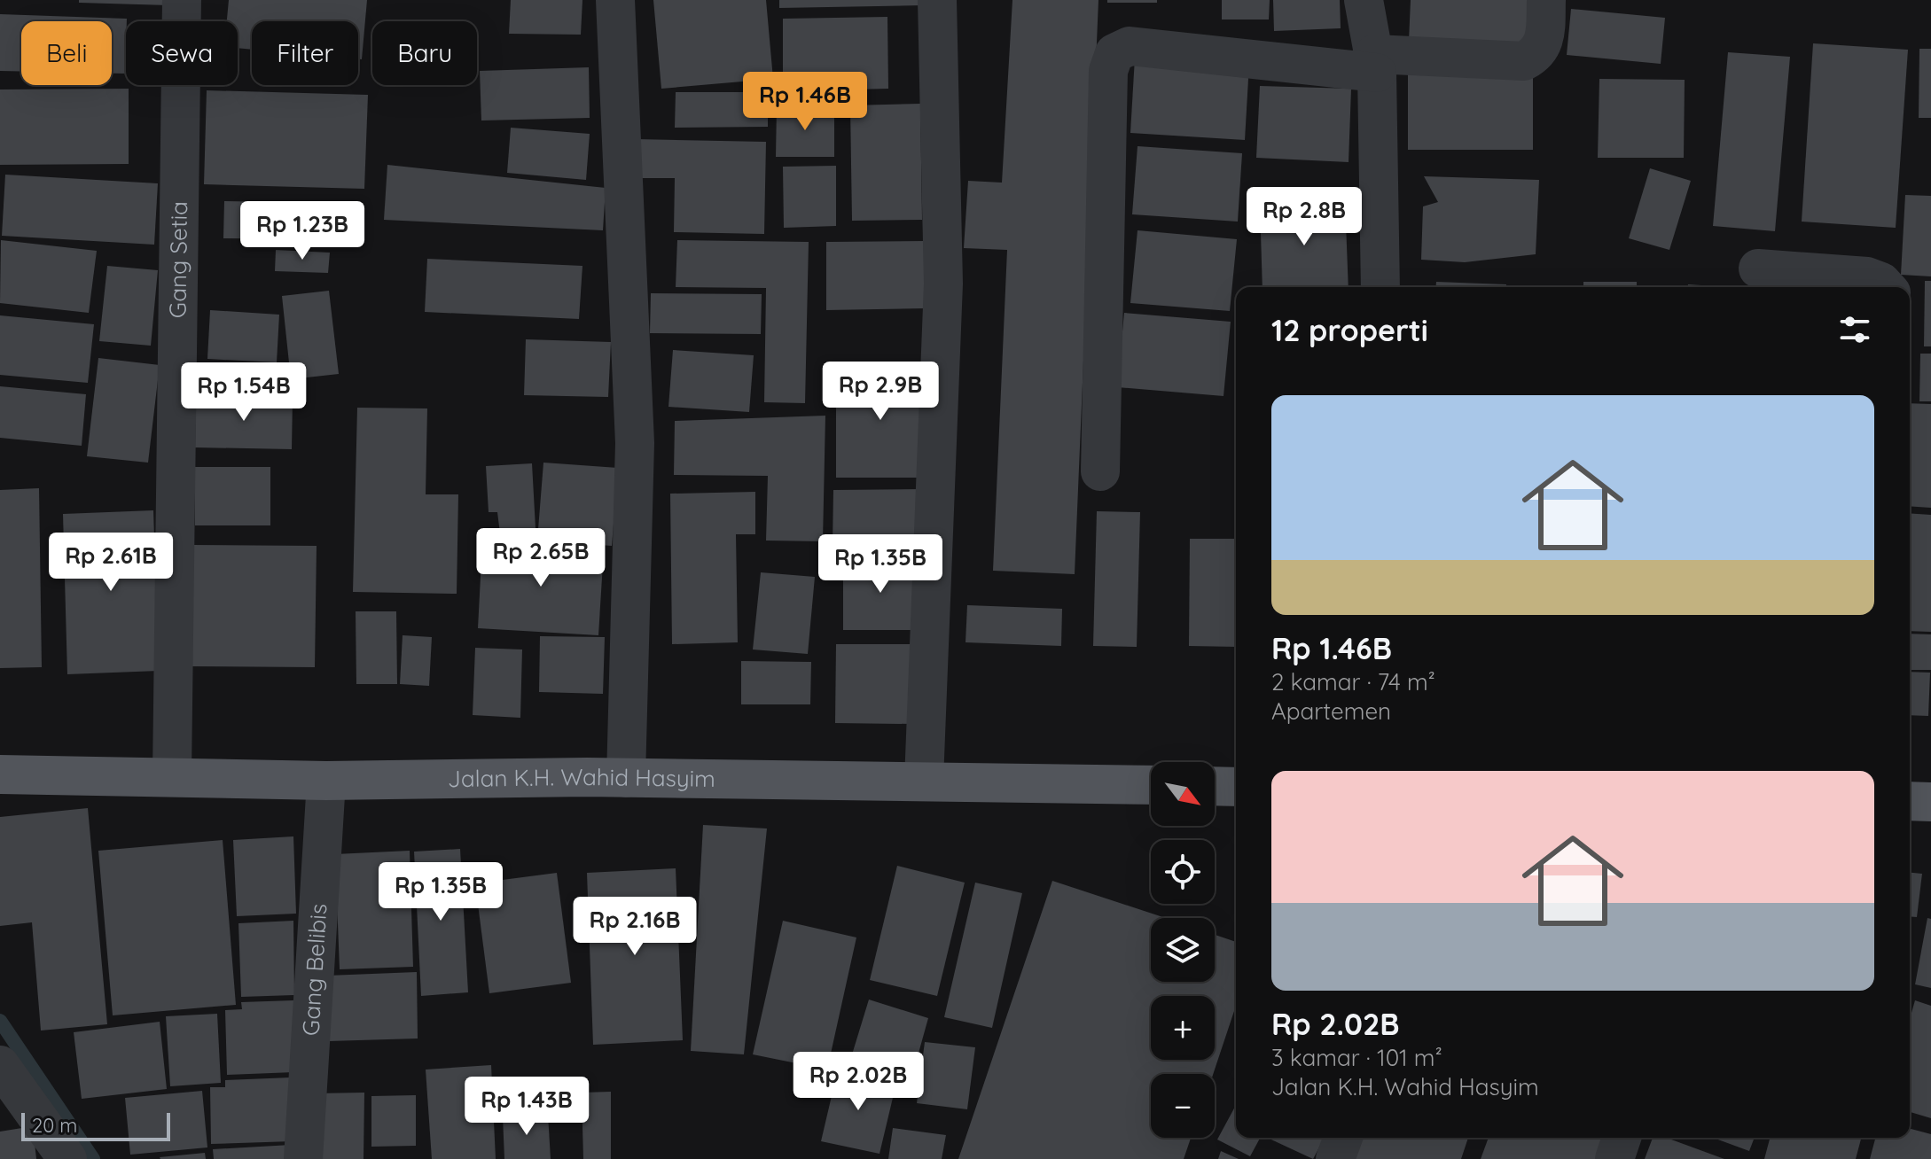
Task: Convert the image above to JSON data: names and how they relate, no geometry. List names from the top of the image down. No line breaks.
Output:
{"streets":{"main road":["Jalan K.H. Wahid Hasyim"],"street":["Gang Setia","Gang Belibis"]},"crossings":[["Gang Setia","Jalan K.H. Wahid Hasyim"],["Jalan K.H. Wahid Hasyim","Gang Belibis"]],"scale_bar":"20 m","north":"bottom right","page":{"chip":["Beli","Sewa","Filter","Baru"],"price":["Rp 1.46B","Rp 2.8B","Rp 1.23B","Rp 2.9B","Rp 1.54B","Rp 2.65B","Rp 2.61B","Rp 1.35B","Rp 1.35B","Rp 2.16B","Rp 2.02B","Rp 1.43B"],"heading":"12 properti","list":[{"name":"Rp 1.46B","note":"2 kamar · 74 m² · Apartemen"},{"name":"Rp 2.02B","note":"3 kamar · 101 m² · Jalan K.H. Wahid Hasyim"}],"map_buttons":["+","−"],"scale":"20 m"}}
